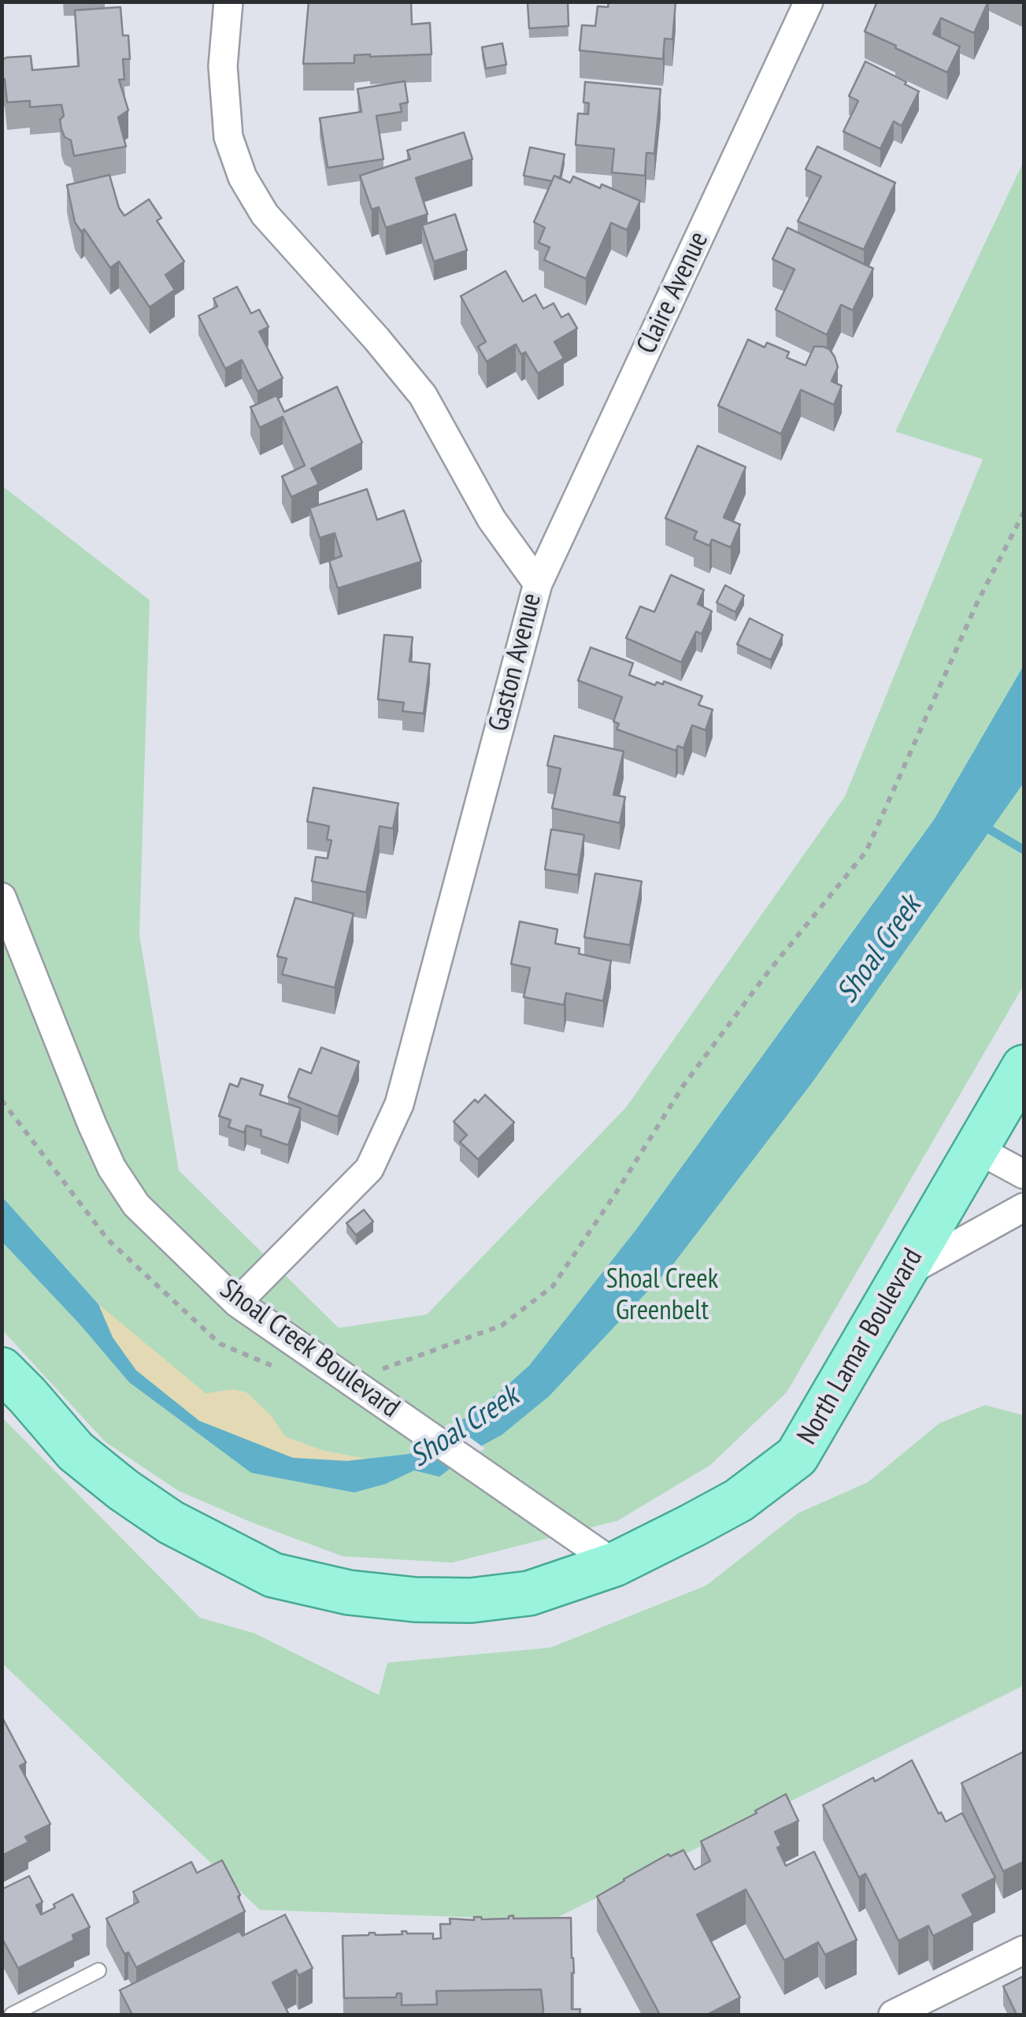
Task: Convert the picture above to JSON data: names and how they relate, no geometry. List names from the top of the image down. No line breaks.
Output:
{"streets":{"main road":["North Lamar Boulevard"],"street":["Claire Avenue","Gaston Avenue","Shoal Creek Boulevard"]},"crossings":[["Claire Avenue","Gaston Avenue"],["Gaston Avenue","Shoal Creek Boulevard"],["North Lamar Boulevard","Shoal Creek Boulevard"]],"water":["Shoal Creek"],"parks":["Shoal Creek Greenbelt"]}
